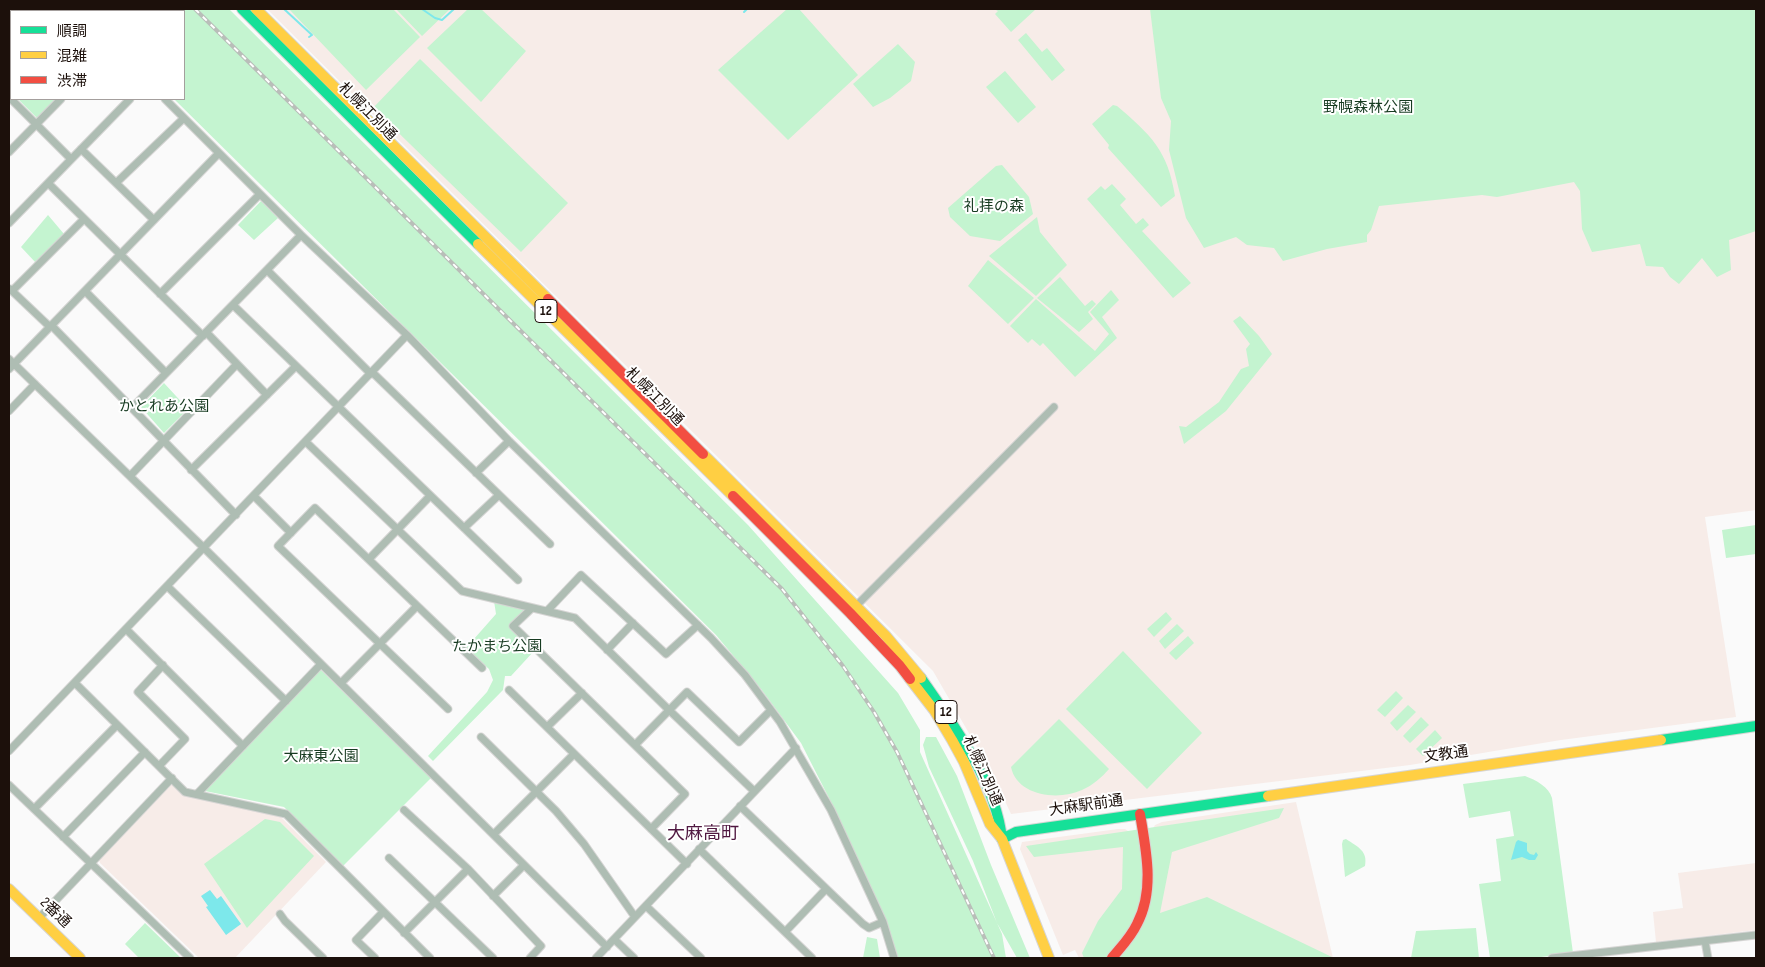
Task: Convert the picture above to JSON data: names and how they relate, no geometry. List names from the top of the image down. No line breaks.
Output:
{"streets":{"main road":["札幌江別通","12","文教通","大麻駅前通","2番通"]},"crossings":[["札幌江別通","大麻駅前通"],["文教通","大麻駅前通"]],"districts":["大麻高町"],"parks":["野幌森林公園","礼拝の森","かとれあ公園","たかまち公園","大麻東公園"],"legend":["順調","混雑","渋滞"]}
